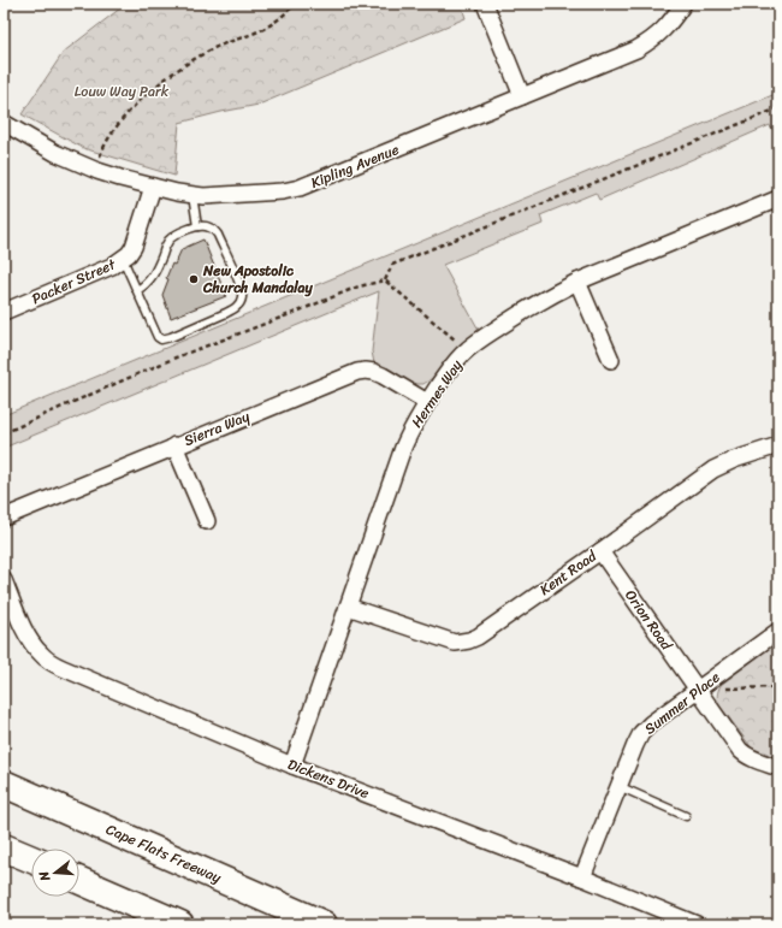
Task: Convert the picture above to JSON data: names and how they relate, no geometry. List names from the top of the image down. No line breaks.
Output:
{"streets":{"highway":["Cape Flats Freeway"],"street":["Kipling Avenue","Packer Street","Hermes Way","Sierra Way","Kent Road","Orion Road","Summer Place","Dickens Drive"]},"crossings":[["Kipling Avenue","Packer Street"],["Hermes Way","Sierra Way"],["Hermes Way","Kent Road"],["Hermes Way","Dickens Drive"],["Kent Road","Orion Road"],["Orion Road","Summer Place"],["Summer Place","Dickens Drive"]],"parks":["Louw Way Park"],"places":["New Apostolic Church Mandalay"],"north":"left"}
